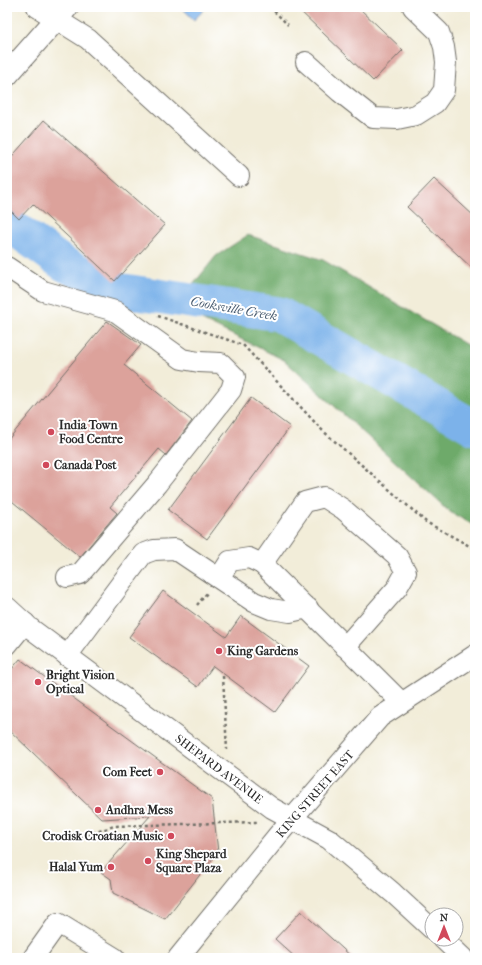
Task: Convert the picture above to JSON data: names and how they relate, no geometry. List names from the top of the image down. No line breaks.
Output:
{"streets":{"street":["SHEPARD AVENUE","KING STREET EAST"]},"crossings":[["SHEPARD AVENUE","KING STREET EAST"]],"water":["Cooksville Creek"],"places":["India Town Food Centre","Canada Post","King Gardens","Bright Vision Optical","Com Feet","Andhra Mess","Crodisk Croatian Music","King Shepard Square Plaza","Halal Yum"],"north":"top"}
